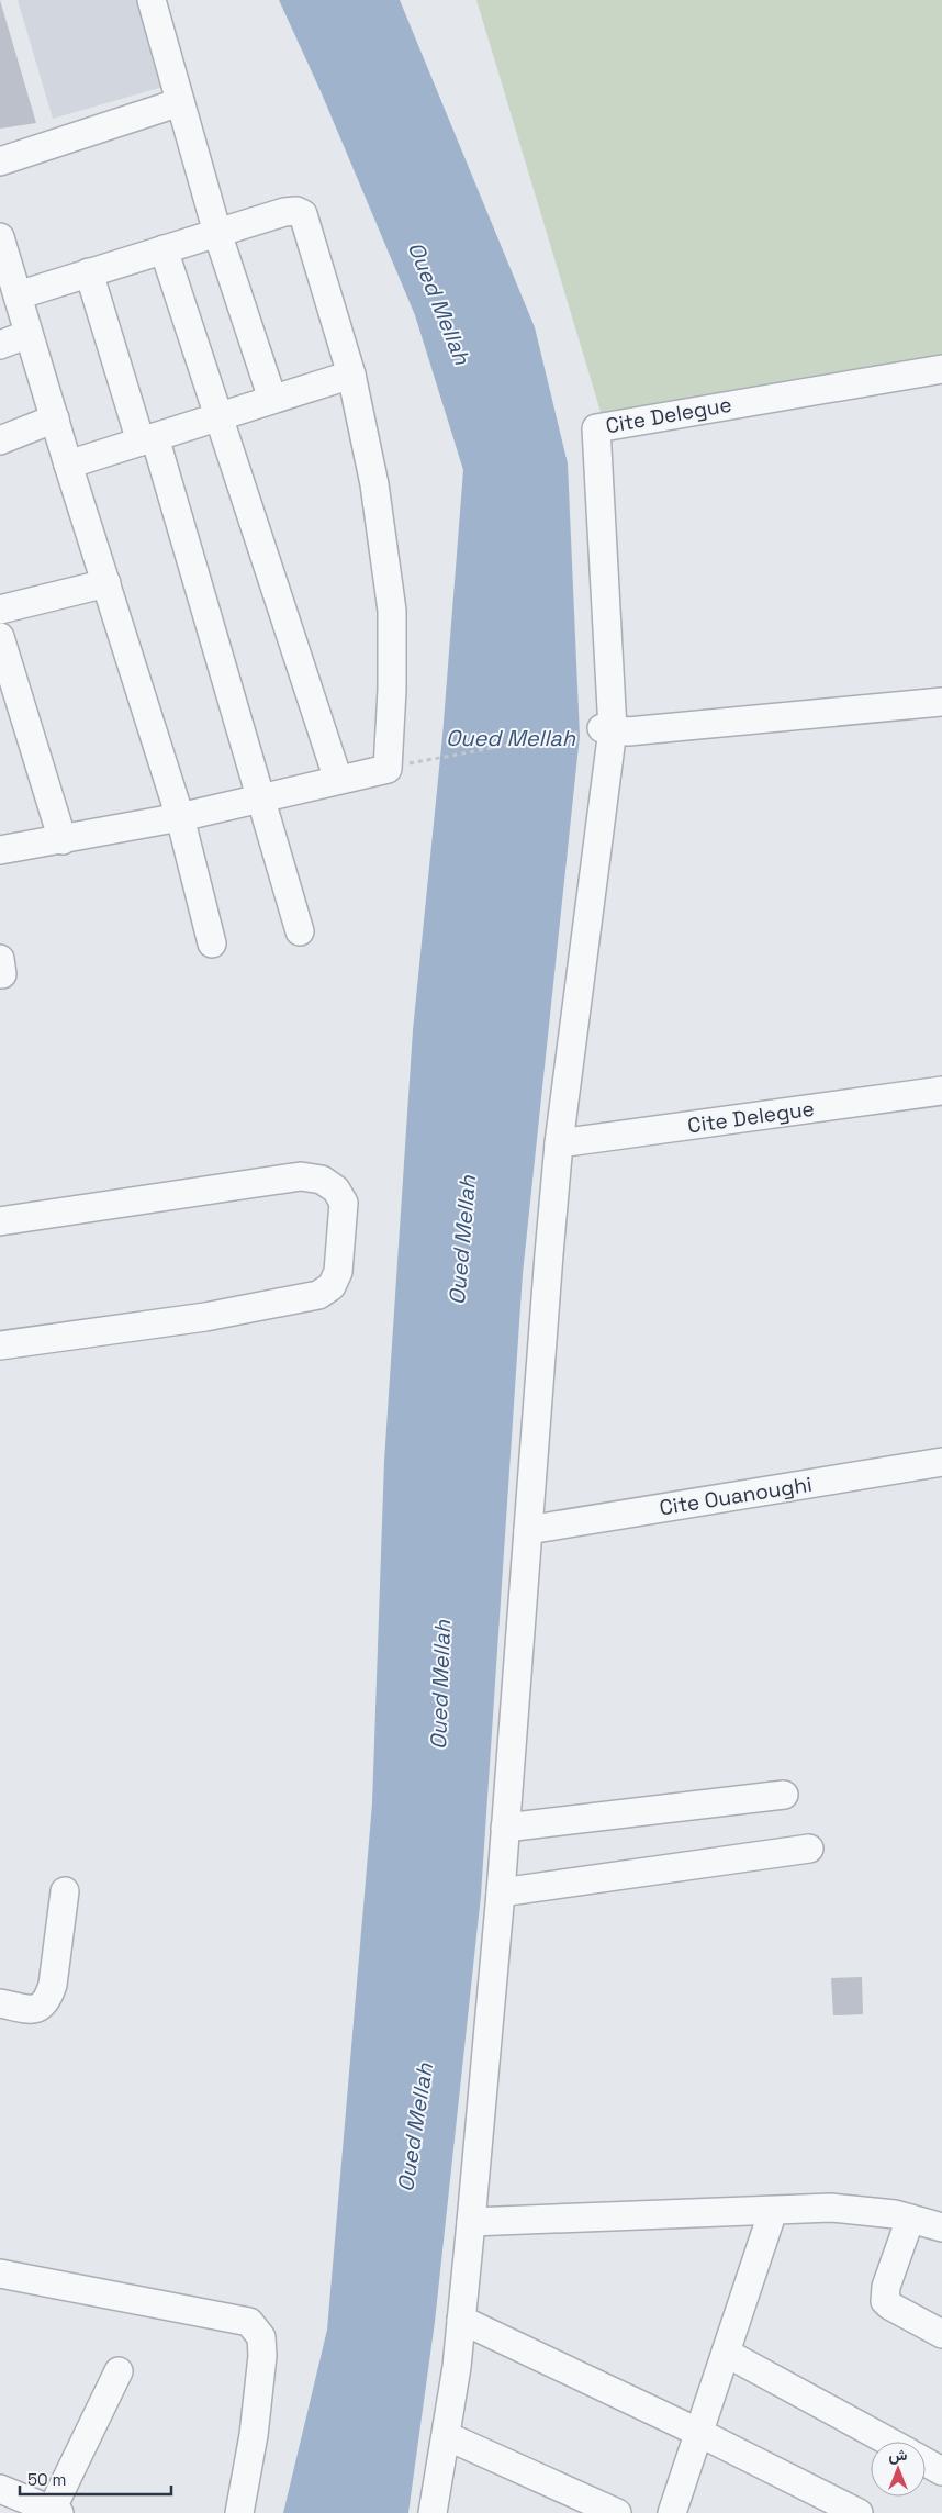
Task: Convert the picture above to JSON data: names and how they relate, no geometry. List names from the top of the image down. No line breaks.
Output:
{"streets":{"street":["Cite Delegue","Cite Ouanoughi"]},"water":["Oued Mellah"],"scale_bar":"50 m","north":"top"}
